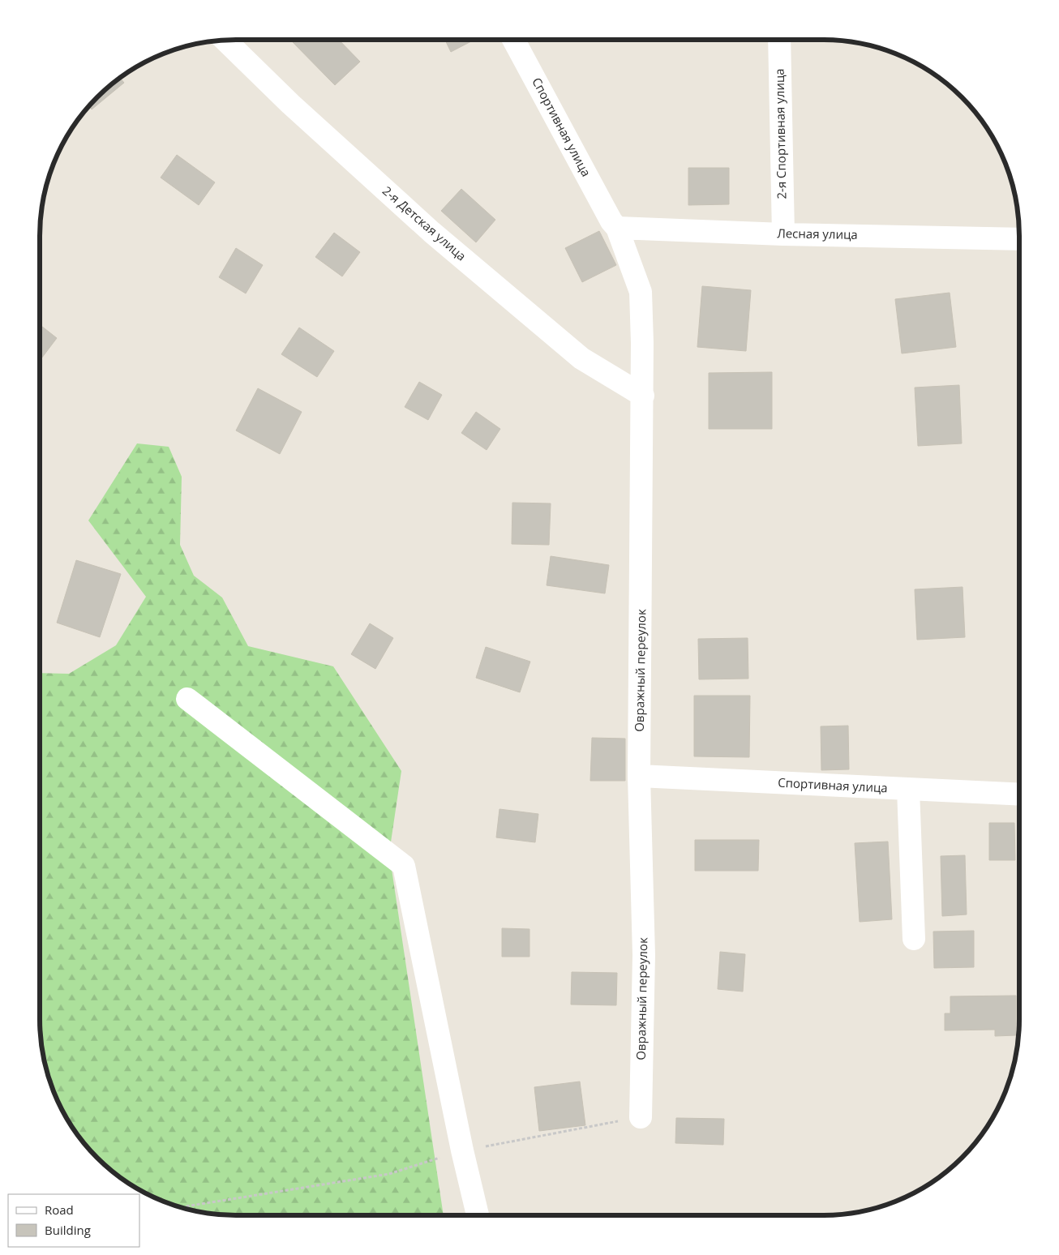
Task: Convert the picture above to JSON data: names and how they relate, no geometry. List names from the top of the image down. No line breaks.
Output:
{"streets":{"street":["Спортивная улица","2-я Спортивная улица","2-я Детская улица","Лесная улица","Овражный переулок"]},"crossings":[["Спортивная улица","Лесная улица"],["Спортивная улица","Овражный переулок"],["2-я Спортивная улица","Лесная улица"],["2-я Детская улица","Овражный переулок"],["Лесная улица","Овражный переулок"]],"legend":["Road","Building"]}
